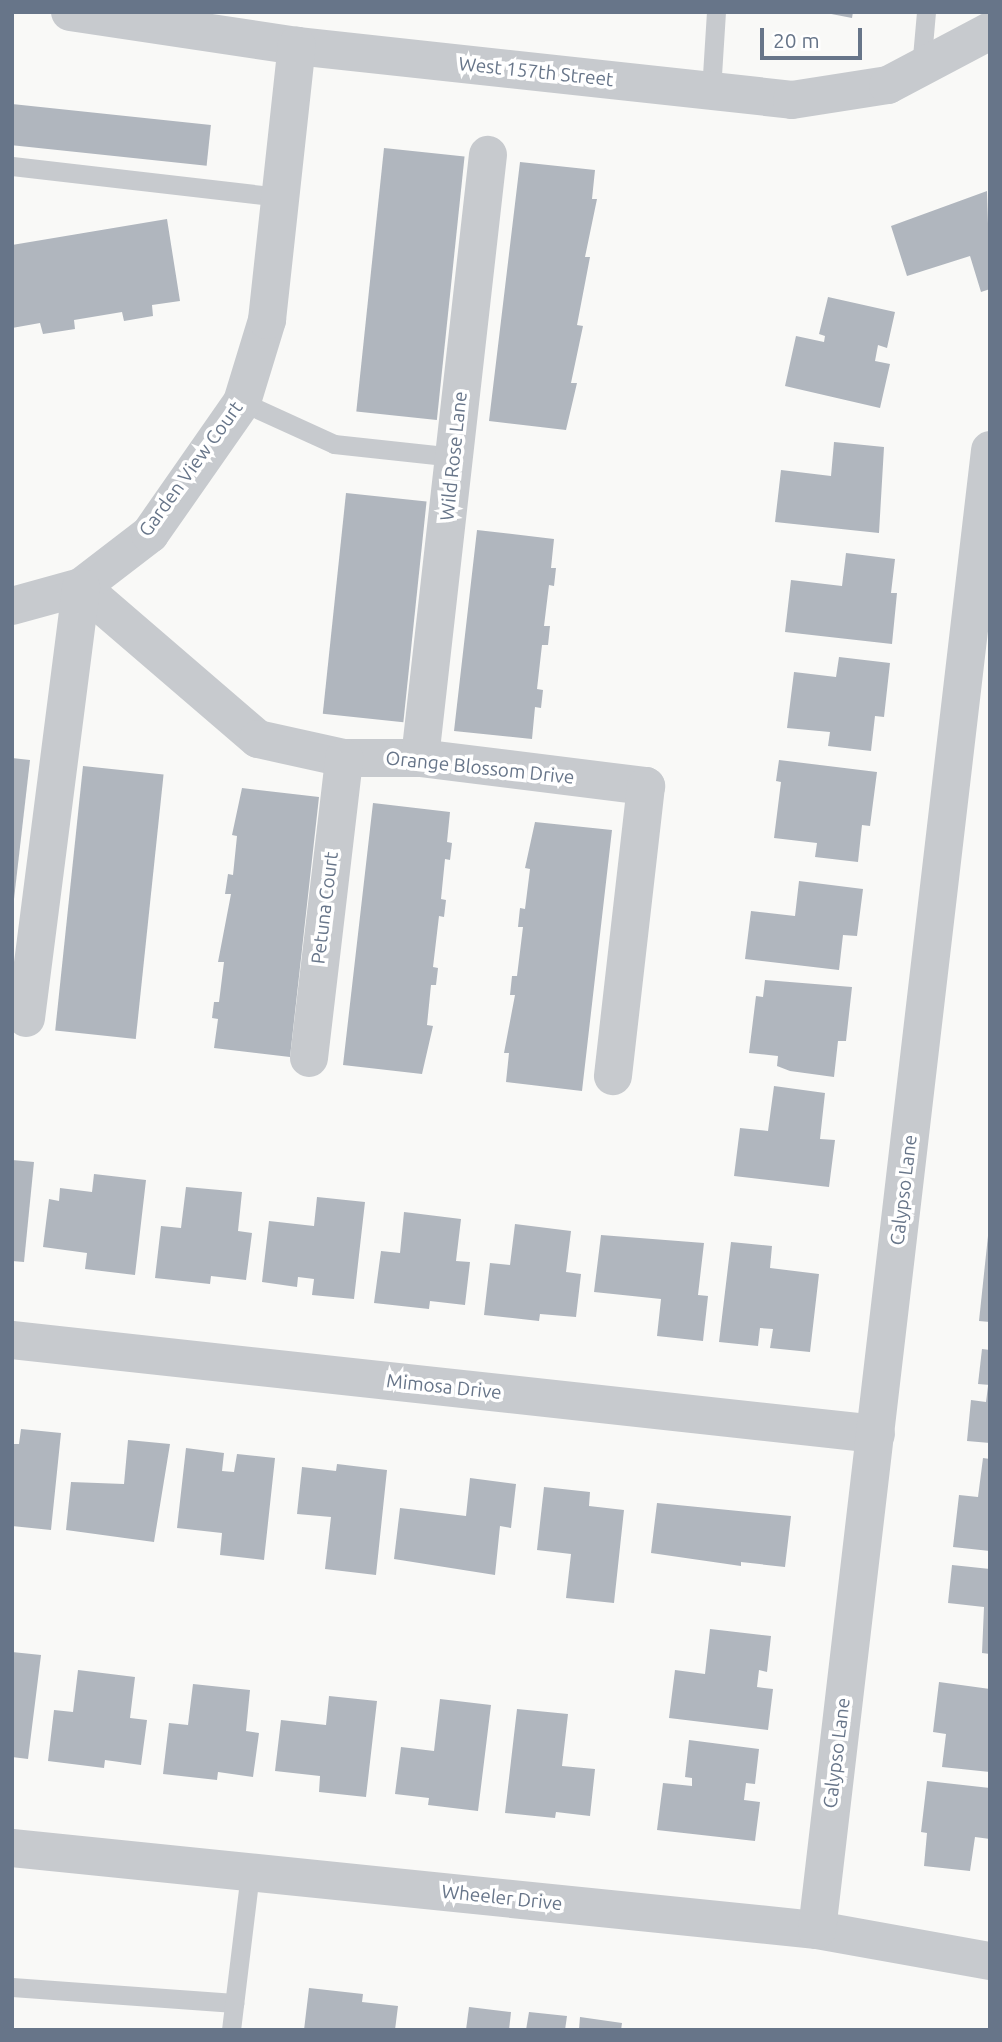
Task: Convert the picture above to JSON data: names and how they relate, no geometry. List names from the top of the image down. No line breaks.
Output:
{"streets":{"street":["West 157th Street","Wild Rose Lane","Garden View Court","Orange Blossom Drive","Petuna Court","Calypso Lane","Mimosa Drive","Wheeler Drive"]},"crossings":[["West 157th Street","Garden View Court"],["Wild Rose Lane","Orange Blossom Drive"],["Garden View Court","Orange Blossom Drive"],["Orange Blossom Drive","Petuna Court"],["Calypso Lane","Mimosa Drive"],["Calypso Lane","Wheeler Drive"]],"scale_bar":"20 m"}
